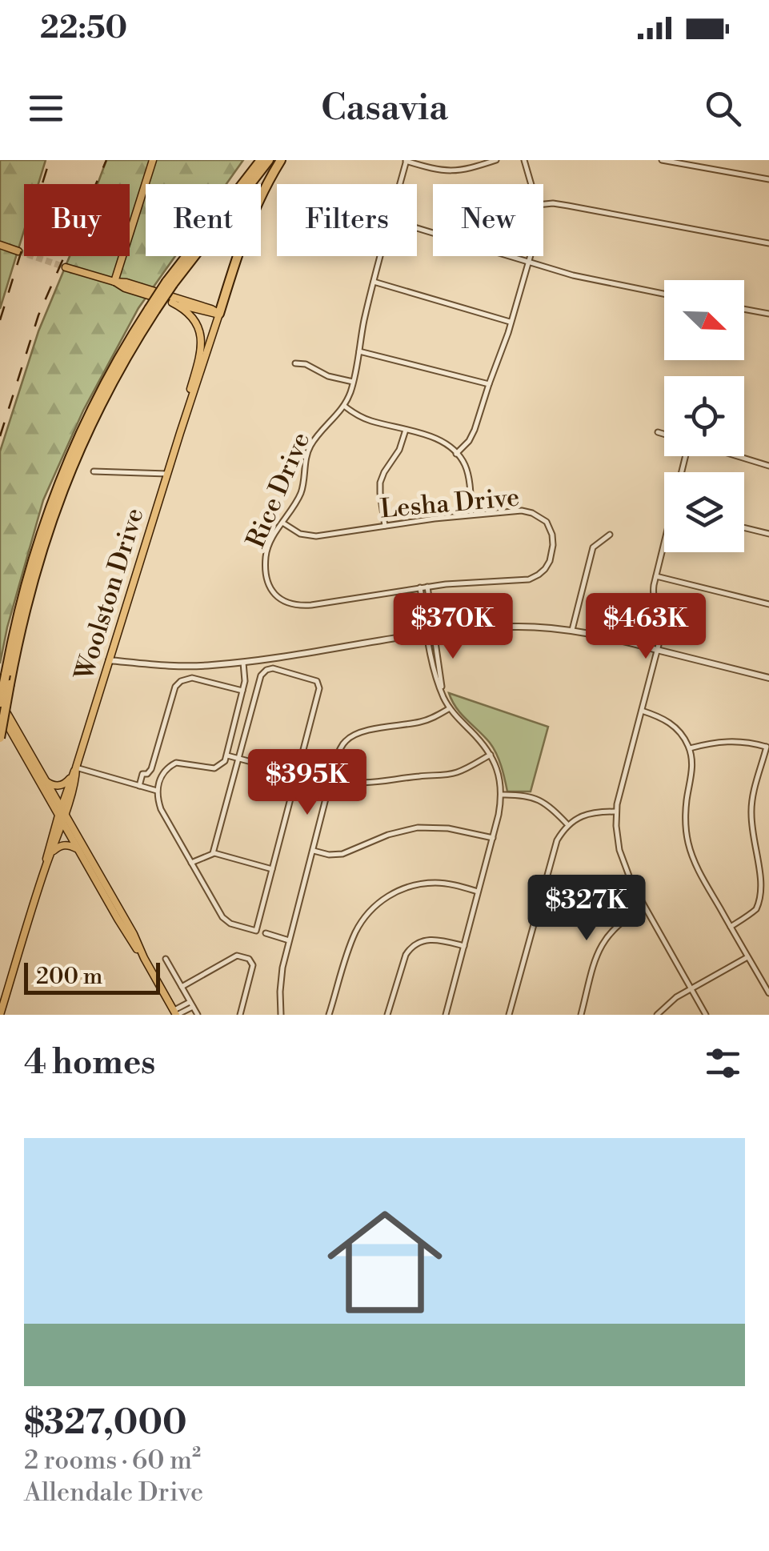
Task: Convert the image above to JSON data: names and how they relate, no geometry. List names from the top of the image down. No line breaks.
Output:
{"streets":{"main road":["Woolston Drive"],"street":["Rice Drive","Lesha Drive"]},"crossings":[["Rice Drive","Lesha Drive"]],"scale_bar":"200 m","north":"bottom right","page":{"status":"22:50","header":"Casavia","chip":["Buy","Rent","Filters","New"],"price":["$370K","$463K","$395K","$327K"],"scale":"200 m","heading":"4 homes","list":[{"name":"$327,000","note":"2 rooms · 60 m² · Allendale Drive"}]}}
